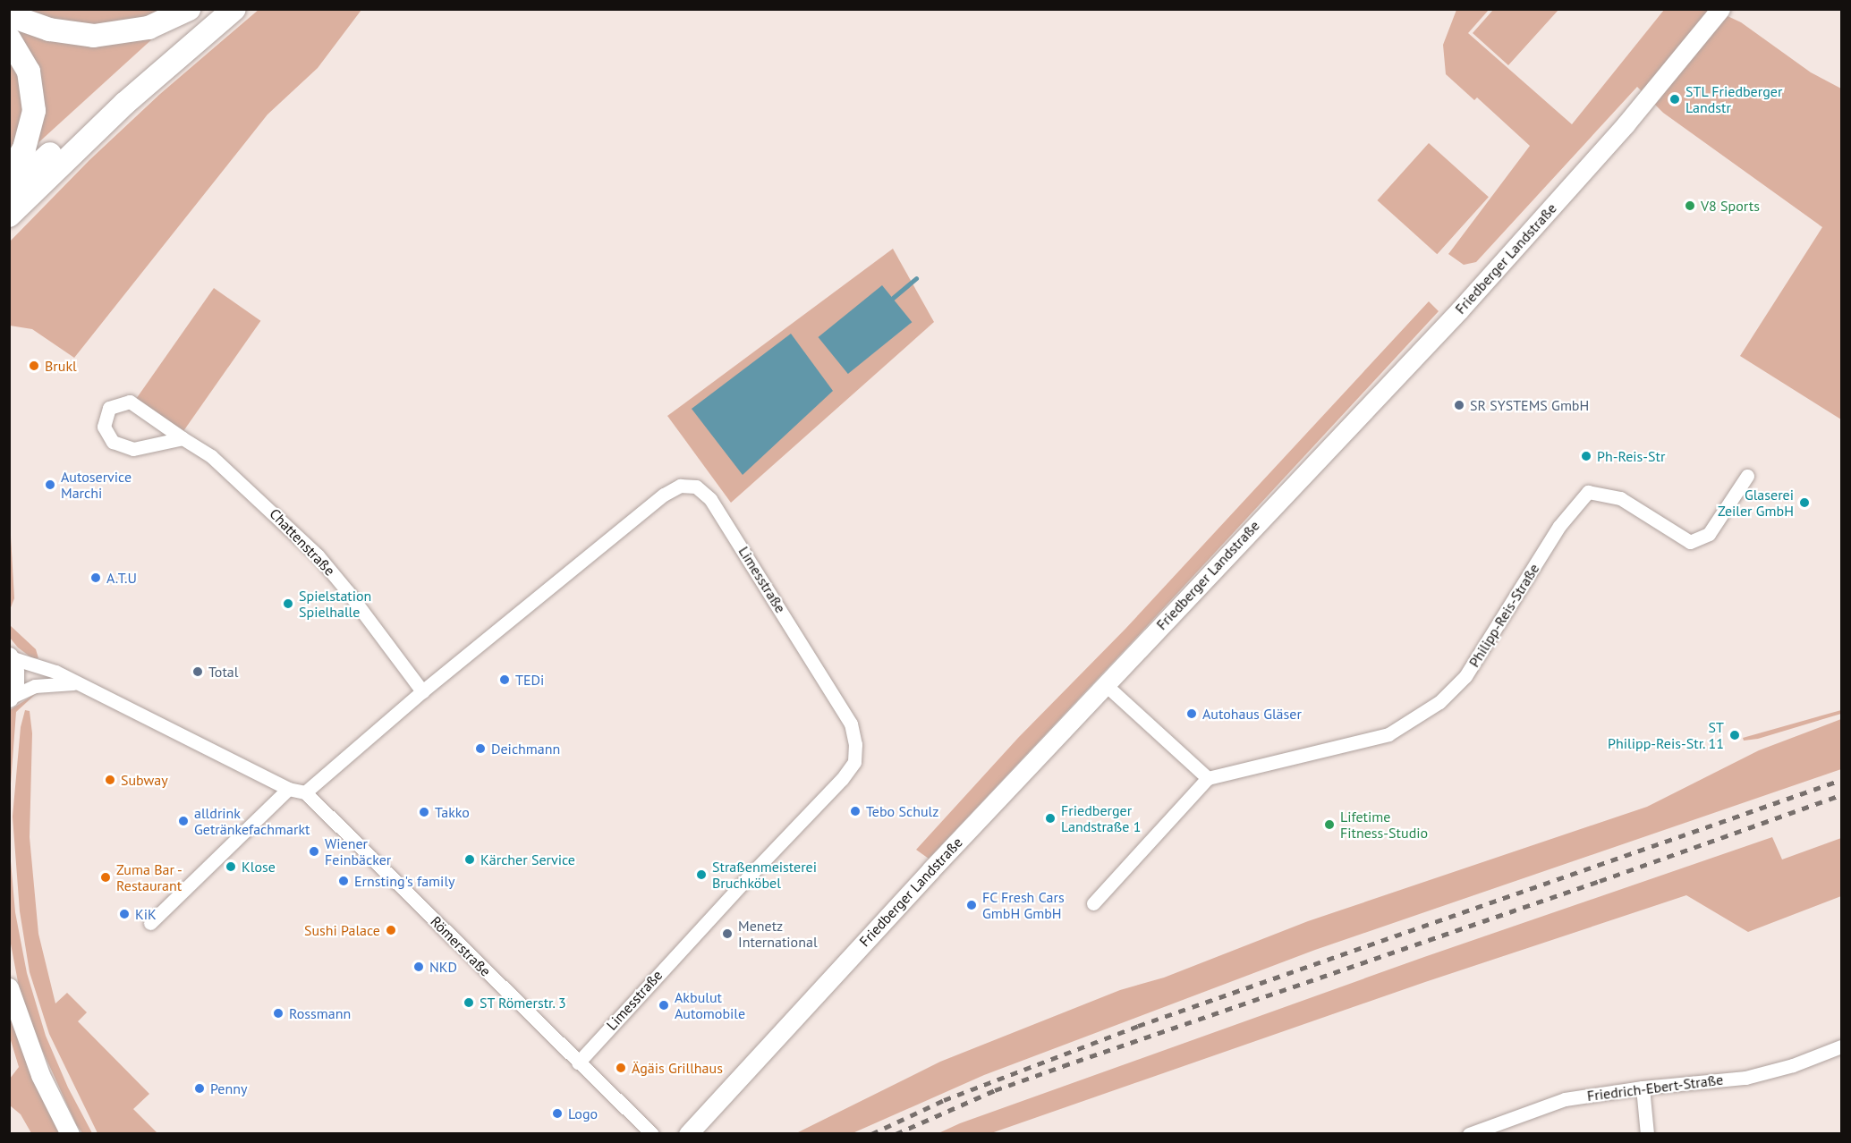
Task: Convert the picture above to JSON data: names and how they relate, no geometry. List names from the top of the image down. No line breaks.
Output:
{"streets":{"main road":["Friedberger Landstraße"],"street":["Chattenstraße","Limesstraße","Philipp-Reis-Straße","Römerstraße","Friedrich-Ebert-Straße"]},"crossings":[["Chattenstraße","Limesstraße"],["Limesstraße","Römerstraße"]],"places":["STL Friedberger Landstr","V8 Sports","Brukl","SR SYSTEMS GmbH","Ph-Reis-Str","Autoservice Marchi","Glaserei Zeiler GmbH","A.T.U","Spielstation Spielhalle","Total","TEDi","Autohaus Gläser","ST Philipp-Reis-Str. 11","Deichmann","Subway","Tebo Schulz","Takko","Friedberger Landstraße 1","alldrink Getränkefachmarkt","Lifetime Fitness-Studio","Wiener Feinbäcker","Kärcher Service","Klose","Straßenmeisterei Bruchköbel","Zuma Bar - Restaurant","Ernsting's family","FC Fresh Cars GmbH GmbH","KiK","Sushi Palace","Menetz International","NKD","ST Römerstr. 3","Akbulut Automobile","Rossmann","Ägäis Grillhaus","Penny","Logo"]}
